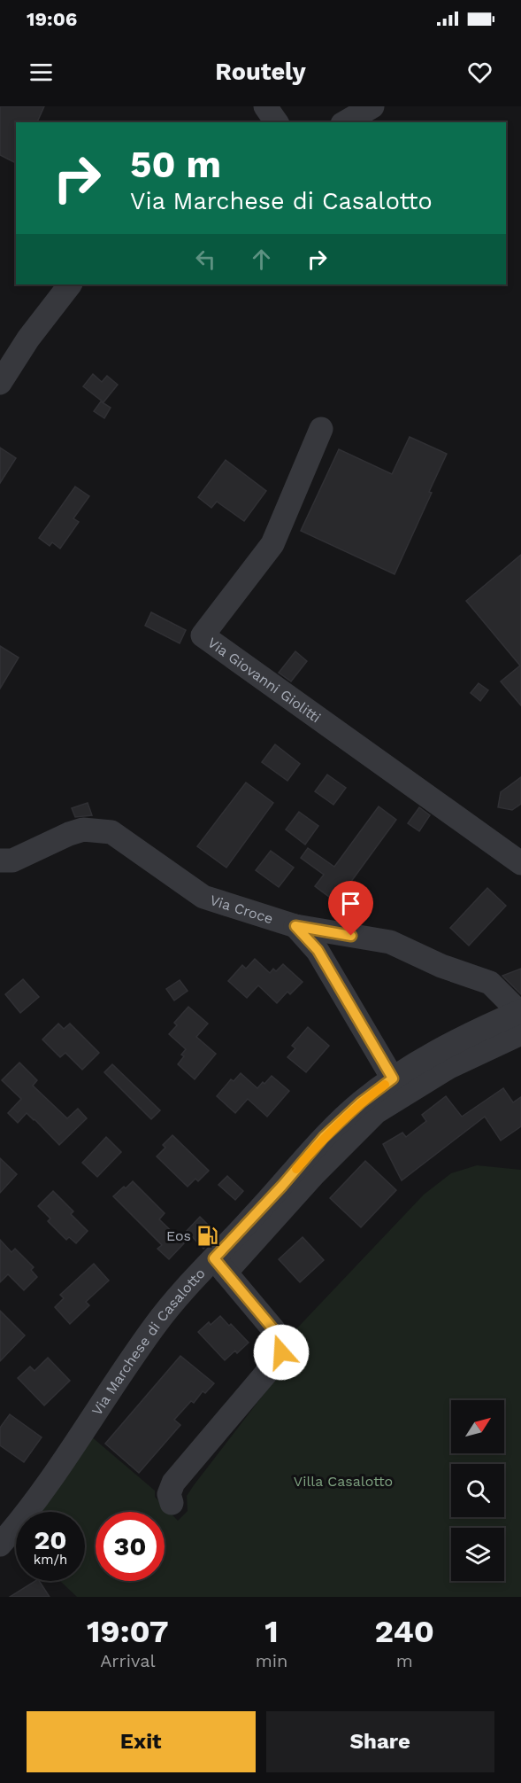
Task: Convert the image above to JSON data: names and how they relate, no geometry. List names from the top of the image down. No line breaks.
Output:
{"streets":{"street":["Via Giovanni Giolitti","Via Croce","Via Marchese di Casalotto"]},"crossings":[["Via Croce","Via Marchese di Casalotto"]],"parks":["Villa Casalotto"],"places":{"fuel station":["Eos"]},"north":"top right","page":{"status":"19:06","header":"Routely","turn":["50 m","Via Marchese di Casalotto"],"speed":"20 km/h","limit":"30","eta":["19:07","Arrival","1","min","240","m"],"buttons":["Exit","Share"]}}
